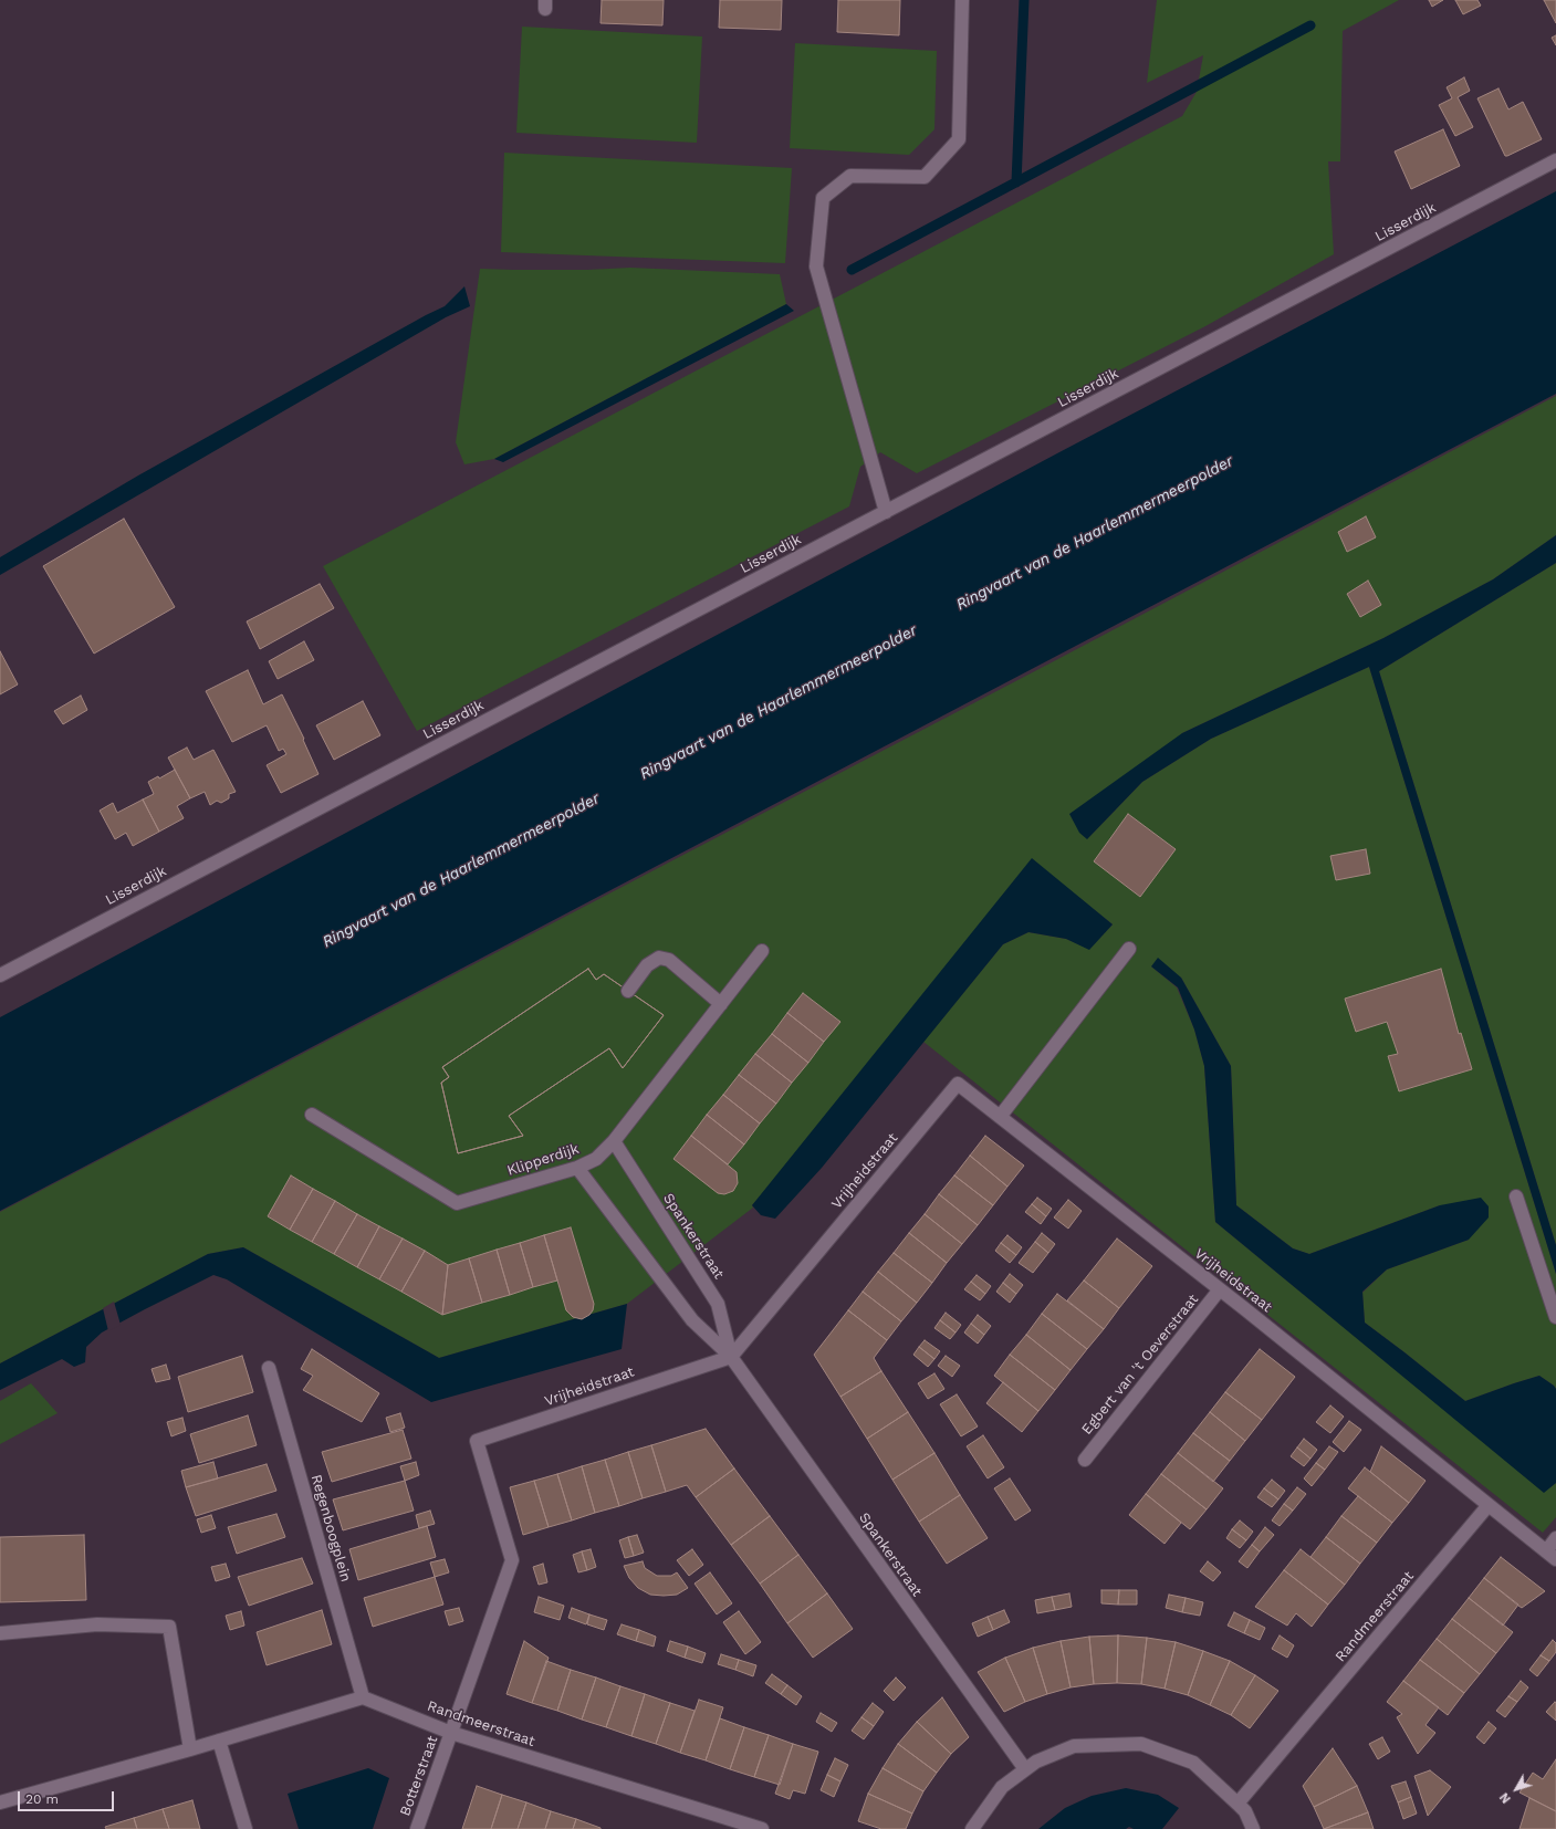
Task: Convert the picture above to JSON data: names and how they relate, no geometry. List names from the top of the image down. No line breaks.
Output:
{"streets":{"street":["Lisserdijk","Klipperdijk","Vrijheidstraat","Spankerstraat","Egbert van 't Oeverstraat","Regenboogplein","Randmeerstraat","Botterstraat"]},"crossings":[["Klipperdijk","Spankerstraat"],["Vrijheidstraat","Spankerstraat"],["Vrijheidstraat","Egbert van 't Oeverstraat"],["Vrijheidstraat","Randmeerstraat"],["Vrijheidstraat","Botterstraat"],["Regenboogplein","Randmeerstraat"],["Randmeerstraat","Botterstraat"]],"water":["Ringvaart van de Haarlemmermeerpolder"],"scale_bar":"20 m","north":"bottom left"}
